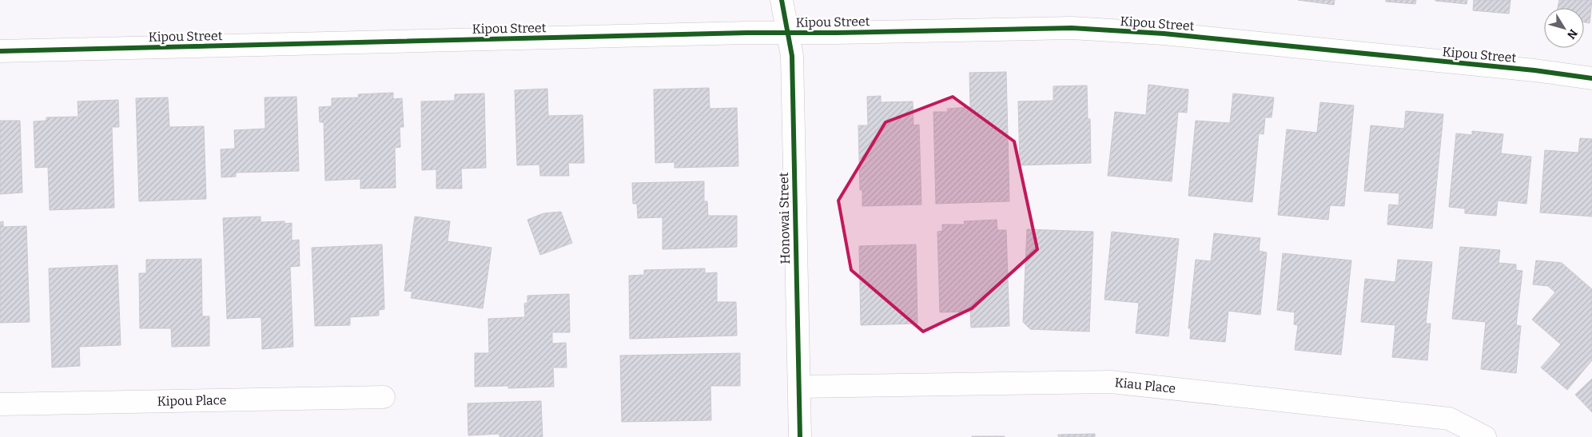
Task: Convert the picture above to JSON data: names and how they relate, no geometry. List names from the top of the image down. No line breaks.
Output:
{"streets":{"street":["Kipou Street","Honowai Street","Kiau Place","Kipou Place"]},"crossings":[["Kipou Street","Honowai Street"],["Honowai Street","Kiau Place"]],"north":"bottom right"}
